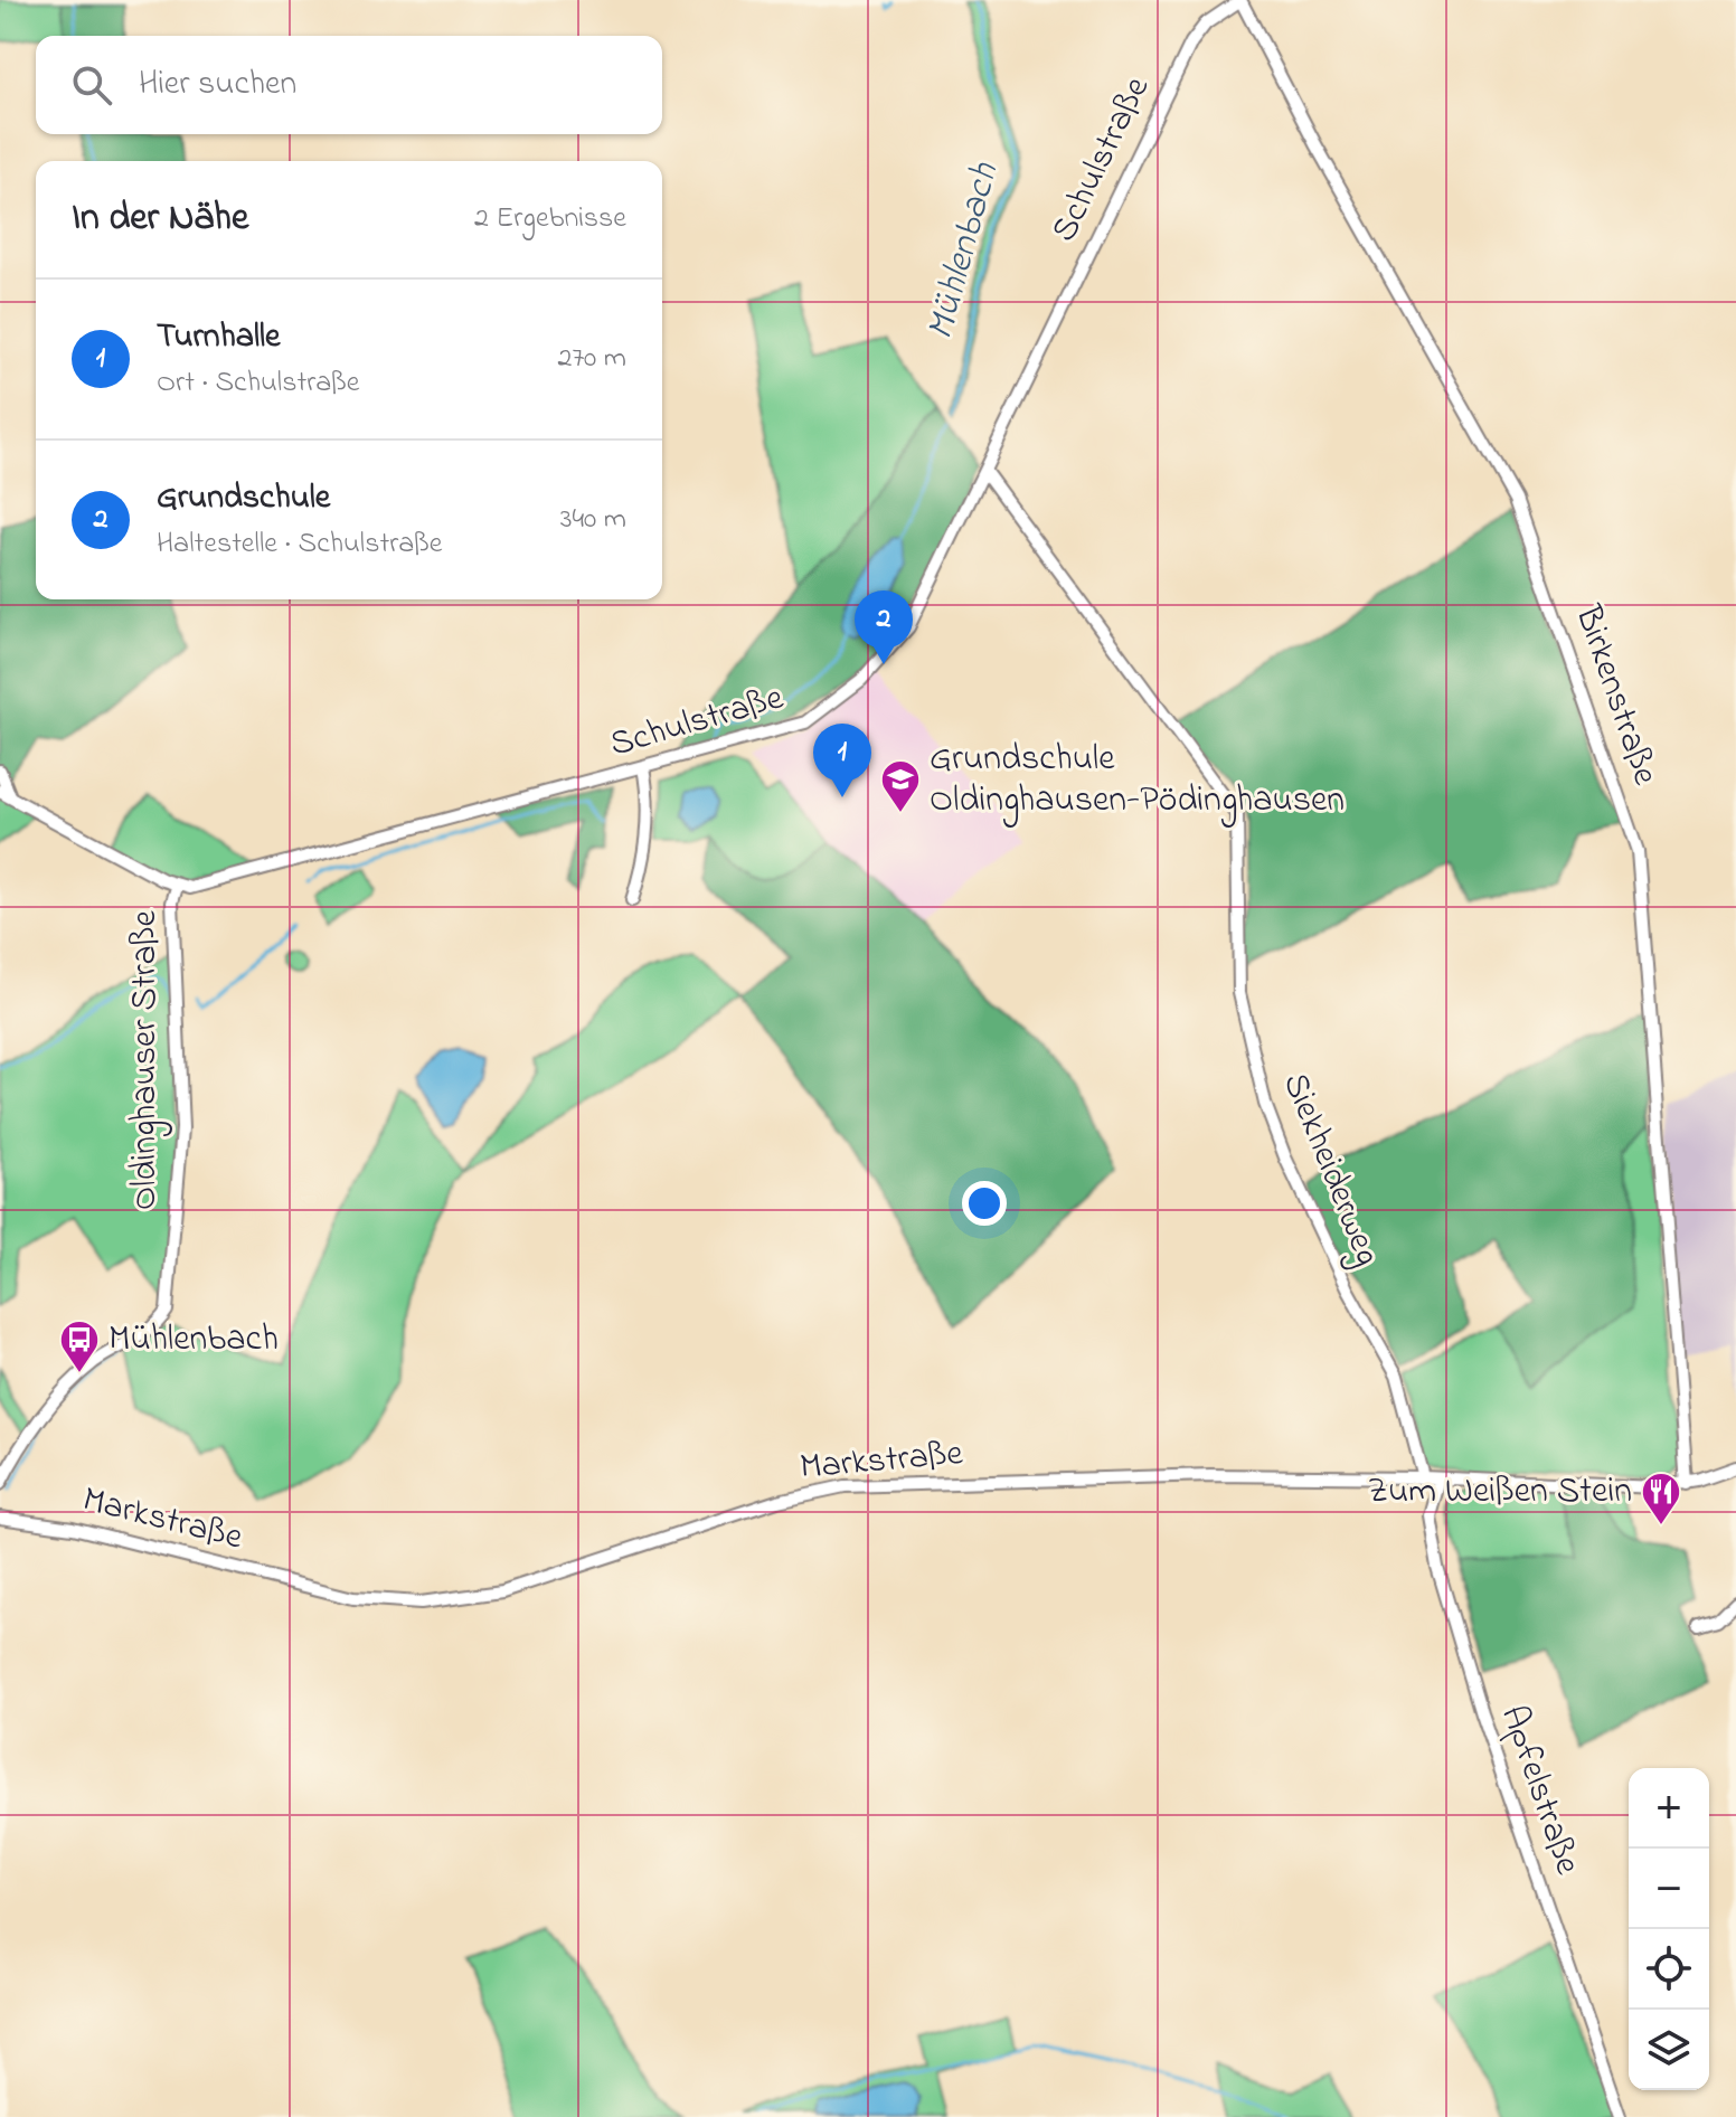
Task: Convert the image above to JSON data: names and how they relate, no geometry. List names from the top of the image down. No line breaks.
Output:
{"streets":{"street":["Schulstraße","Birkenstraße","Oldinghauser Straße","Siekheiderweg","Markstraße","Apfelstraße"]},"crossings":[["Schulstraße","Birkenstraße"],["Schulstraße","Oldinghauser Straße"],["Schulstraße","Siekheiderweg"],["Birkenstraße","Markstraße"],["Siekheiderweg","Markstraße"],["Markstraße","Apfelstraße"]],"water":["Mühlenbach"],"places":{"school or university":["Grundschule Oldinghausen-Pödinghausen"],"bus stop":["Mühlenbach"],"restaurant":["Zum Weißen Stein"]},"page":{"search":"Hier suchen","heading":["In der Nähe","2 Ergebnisse"],"list":[{"mark":"1","name":"Turnhalle","note":"Ort · Schulstraße","value":"270 m"},{"mark":"2","name":"Grundschule","note":"Haltestelle · Schulstraße","value":"340 m"}],"pins":["2","1"],"map_buttons":["+","−"]}}
